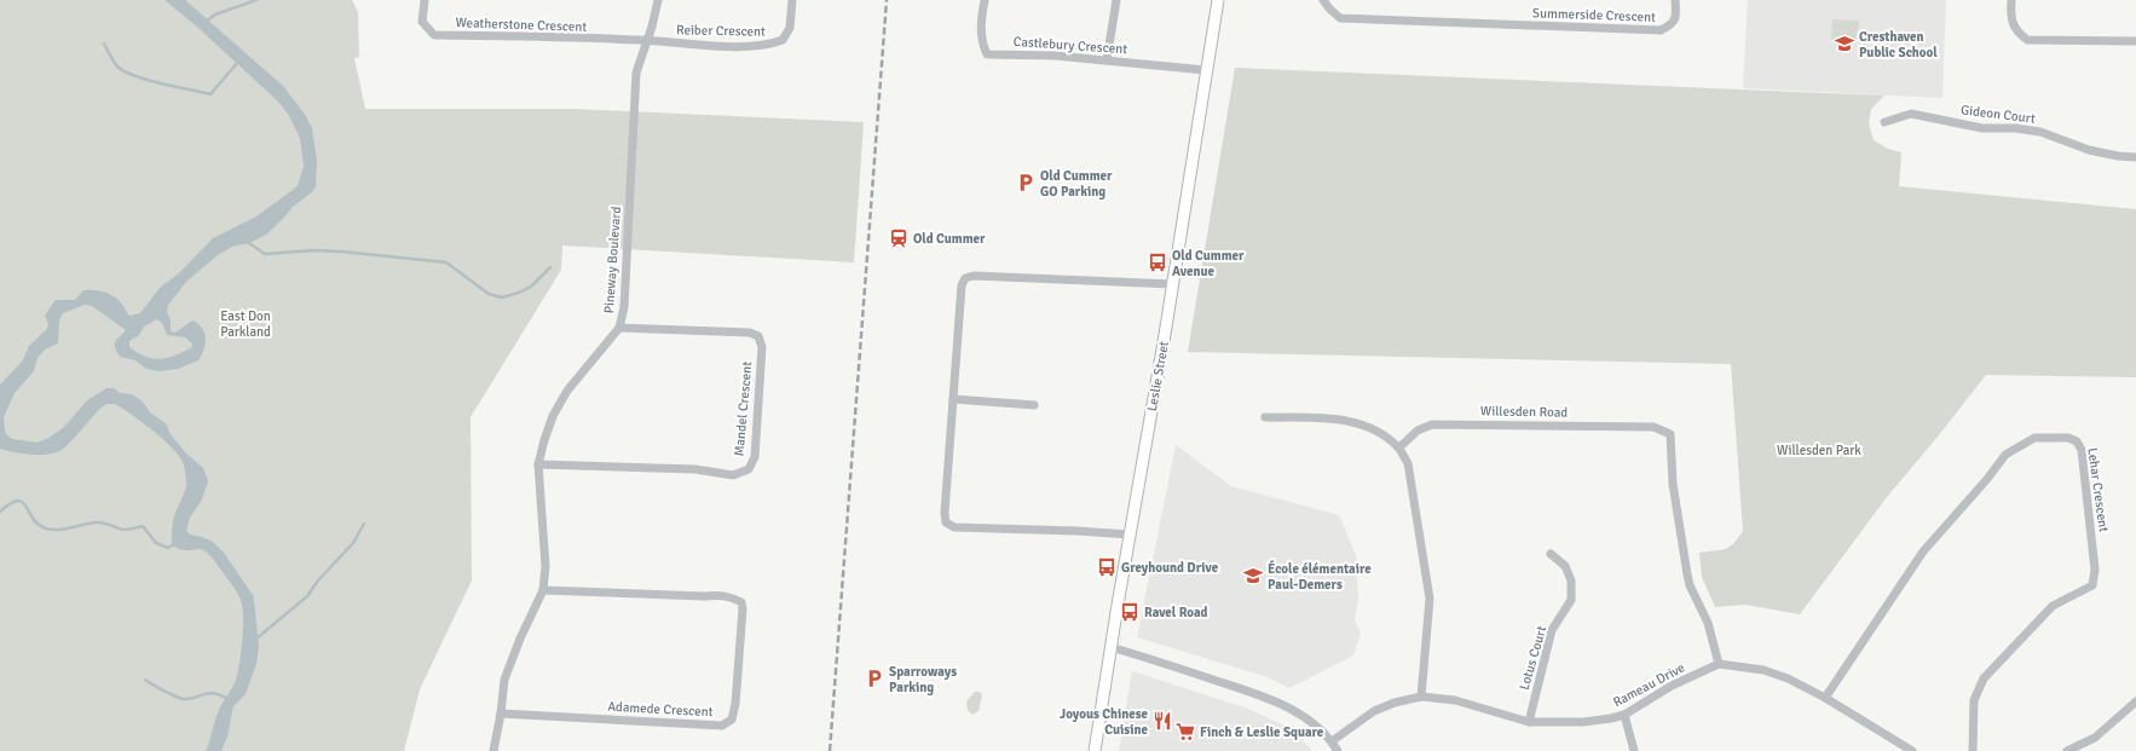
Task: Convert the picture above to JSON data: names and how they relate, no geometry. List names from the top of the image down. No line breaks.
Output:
{"streets":{"main road":["Leslie Street"],"street":["Summerside Crescent","Weatherstone Crescent","Reiber Crescent","Castlebury Crescent","Gideon Court","Pineway Boulevard","Mandel Crescent","Willesden Road","Lehar Crescent","Lotus Court","Rameau Drive","Adamede Crescent"]},"crossings":[["Weatherstone Crescent","Reiber Crescent"],["Weatherstone Crescent","Pineway Boulevard"],["Reiber Crescent","Pineway Boulevard"],["Castlebury Crescent","Leslie Street"],["Pineway Boulevard","Mandel Crescent"],["Pineway Boulevard","Adamede Crescent"],["Willesden Road","Rameau Drive"],["Lotus Court","Rameau Drive"]],"parks":["East Don Parkland","Willesden Park"],"places":{"school or university":["Cresthaven Public School","École élémentaire Paul-Demers"],"parking":["Old Cummer GO Parking","Sparroways Parking"],"station":["Old Cummer"],"bus stop":["Old Cummer Avenue","Greyhound Drive","Ravel Road"],"restaurant":["Joyous Chinese Cuisine"],"supermarket":["Finch & Leslie Square"]}}
